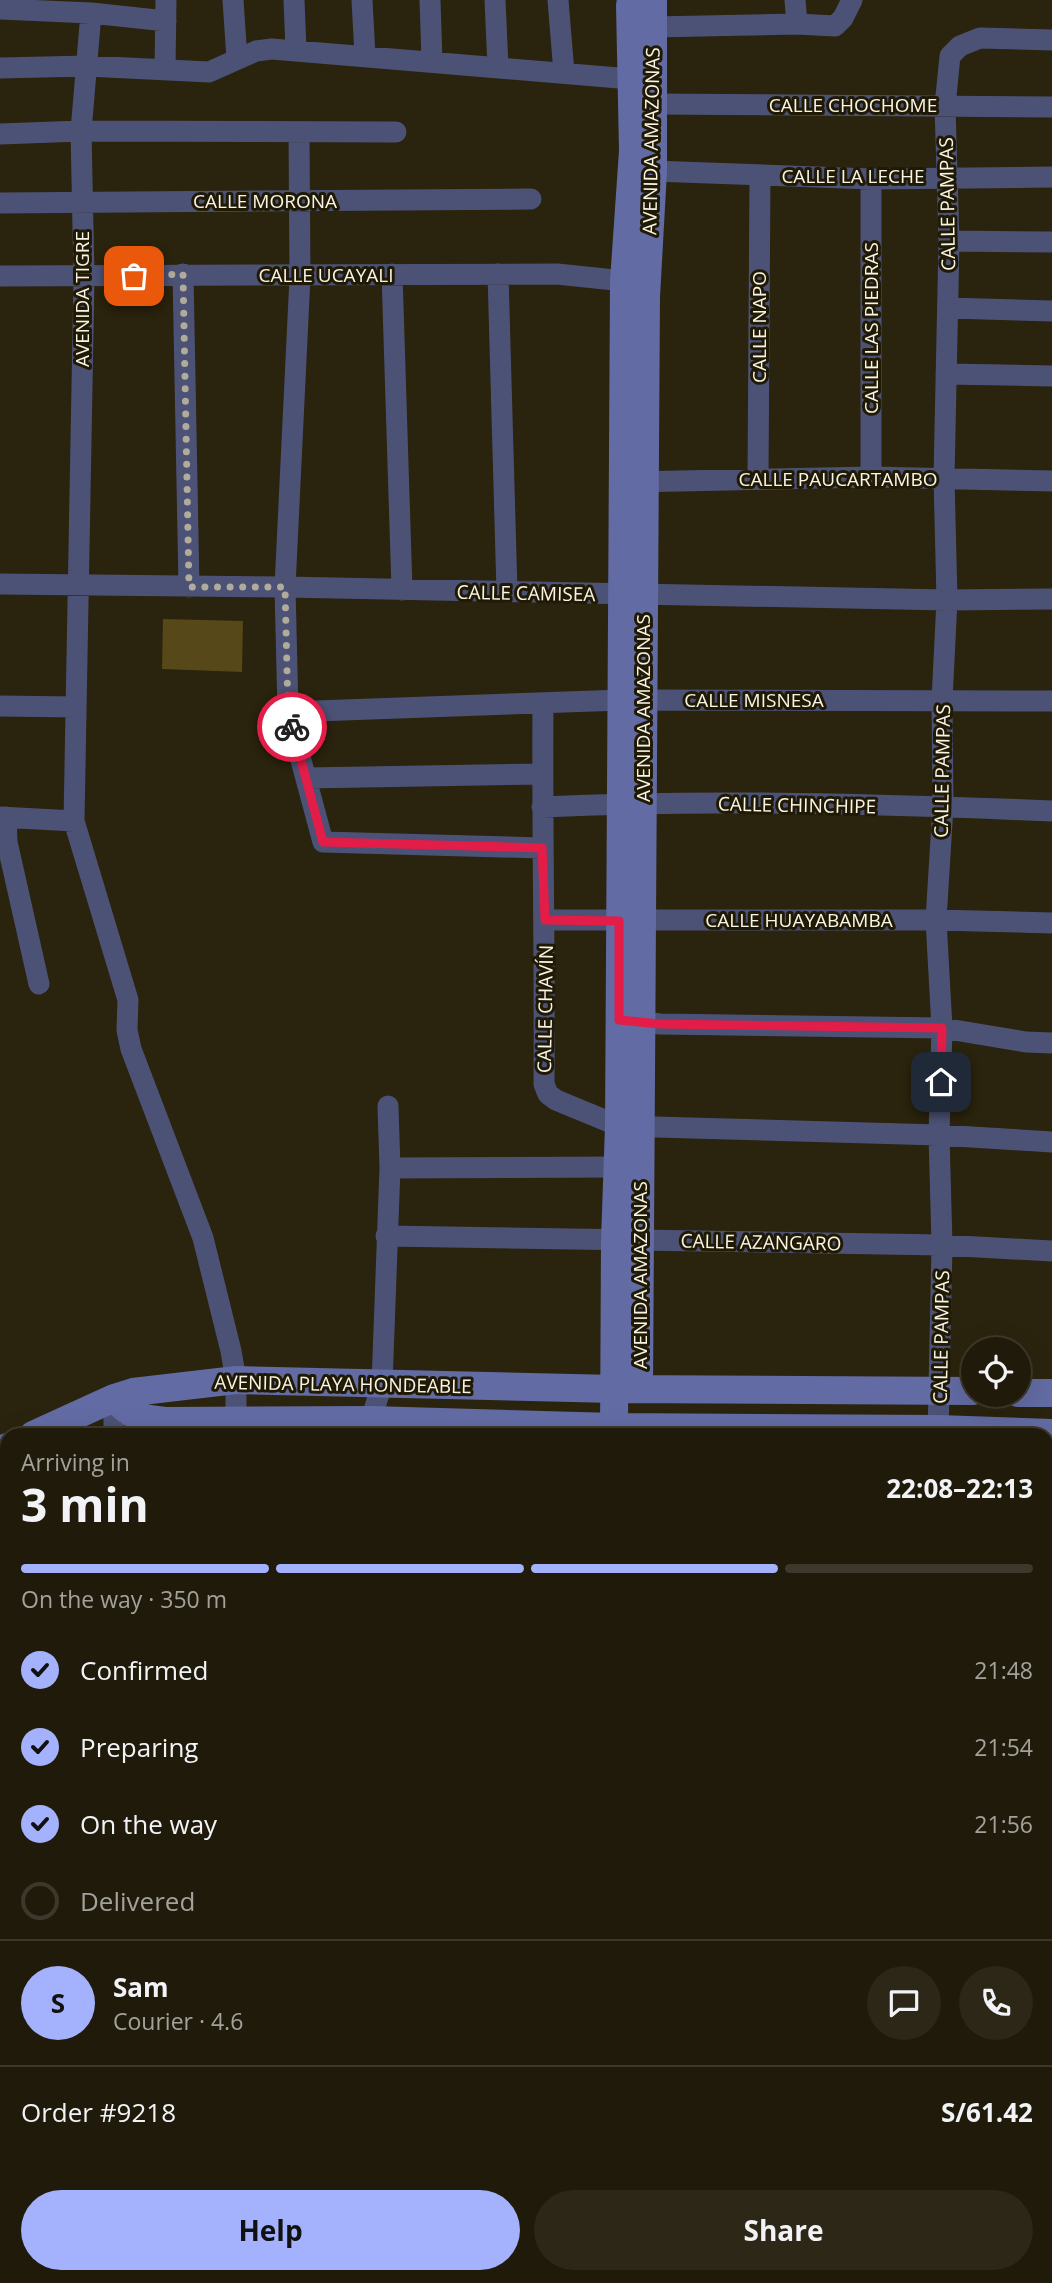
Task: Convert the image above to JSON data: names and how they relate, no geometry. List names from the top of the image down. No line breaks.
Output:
{"streets":{"street":["CALLE CHOCHOME","AVENIDA AMAZONAS","CALLE LA LECHE","CALLE MORONA","CALLE PAMPAS","CALLE UCAYALI","AVENIDA TIGRE","CALLE NAPO","CALLE LAS PIEDRAS","CALLE PAUCARTAMBO","CALLE CAMISEA","CALLE MISNESA","CALLE CHINCHIPE","CALLE HUAYABAMBA","CALLE CHAVÍN","CALLE AZANGARO","AVENIDA PLAYA HONDEABLE"]},"crossings":[["CALLE CHOCHOME","AVENIDA AMAZONAS"],["CALLE CHOCHOME","CALLE PAMPAS"],["AVENIDA AMAZONAS","CALLE LA LECHE"],["AVENIDA AMAZONAS","CALLE UCAYALI"],["AVENIDA AMAZONAS","CALLE PAUCARTAMBO"],["AVENIDA AMAZONAS","CALLE CAMISEA"],["AVENIDA AMAZONAS","CALLE MISNESA"],["AVENIDA AMAZONAS","CALLE CHINCHIPE"],["AVENIDA AMAZONAS","CALLE HUAYABAMBA"],["AVENIDA AMAZONAS","CALLE CHAVÍN"],["AVENIDA AMAZONAS","CALLE AZANGARO"],["AVENIDA AMAZONAS","AVENIDA PLAYA HONDEABLE"],["CALLE LA LECHE","CALLE PAMPAS"],["CALLE LA LECHE","CALLE NAPO"],["CALLE LA LECHE","CALLE LAS PIEDRAS"],["CALLE MORONA","AVENIDA TIGRE"],["CALLE PAMPAS","CALLE PAUCARTAMBO"],["CALLE PAMPAS","CALLE CAMISEA"],["CALLE PAMPAS","CALLE MISNESA"],["CALLE PAMPAS","CALLE CHINCHIPE"],["CALLE PAMPAS","CALLE HUAYABAMBA"],["CALLE PAMPAS","CALLE AZANGARO"],["CALLE PAMPAS","AVENIDA PLAYA HONDEABLE"],["CALLE UCAYALI","AVENIDA TIGRE"],["AVENIDA TIGRE","CALLE CAMISEA"],["AVENIDA TIGRE","AVENIDA PLAYA HONDEABLE"],["CALLE NAPO","CALLE PAUCARTAMBO"],["CALLE LAS PIEDRAS","CALLE PAUCARTAMBO"],["CALLE MISNESA","CALLE CHAVÍN"],["CALLE CHINCHIPE","CALLE CHAVÍN"],["CALLE HUAYABAMBA","CALLE CHAVÍN"]],"page":{"heading":["3 min","Arriving in","22:08–22:13"],"panel":["Sam","Courier · 4.6","Order #9218","S/61.42"],"bar":"On the way · 350 m","list":[["Confirmed","21:48"],["Preparing","21:54"],["On the way","21:56"],"Delivered"],"round":"S","buttons":["Help","Share"]}}
